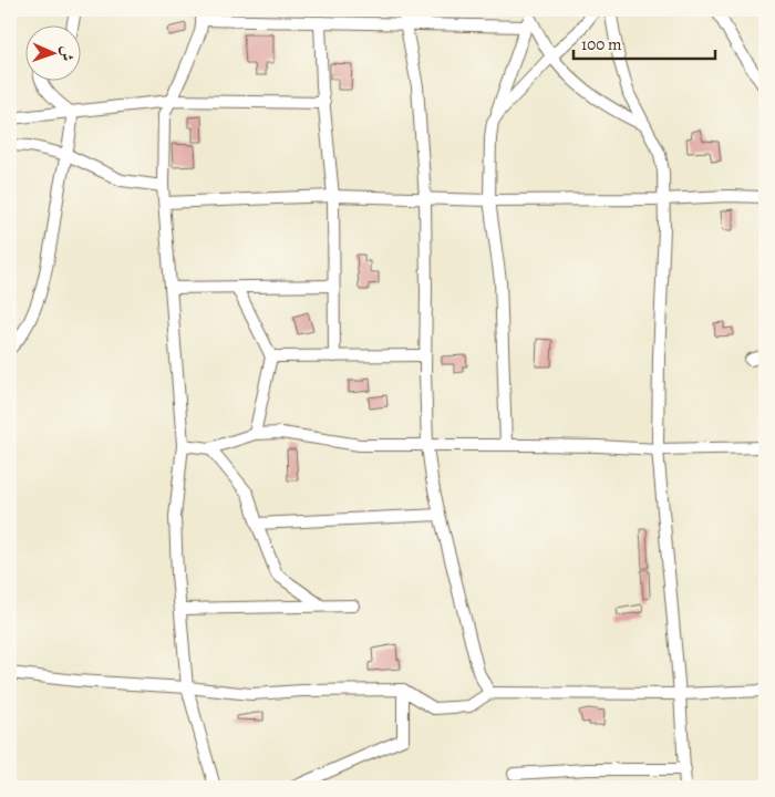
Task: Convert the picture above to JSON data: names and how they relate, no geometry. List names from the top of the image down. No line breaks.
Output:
{"scale_bar":"100 m","north":"right"}
